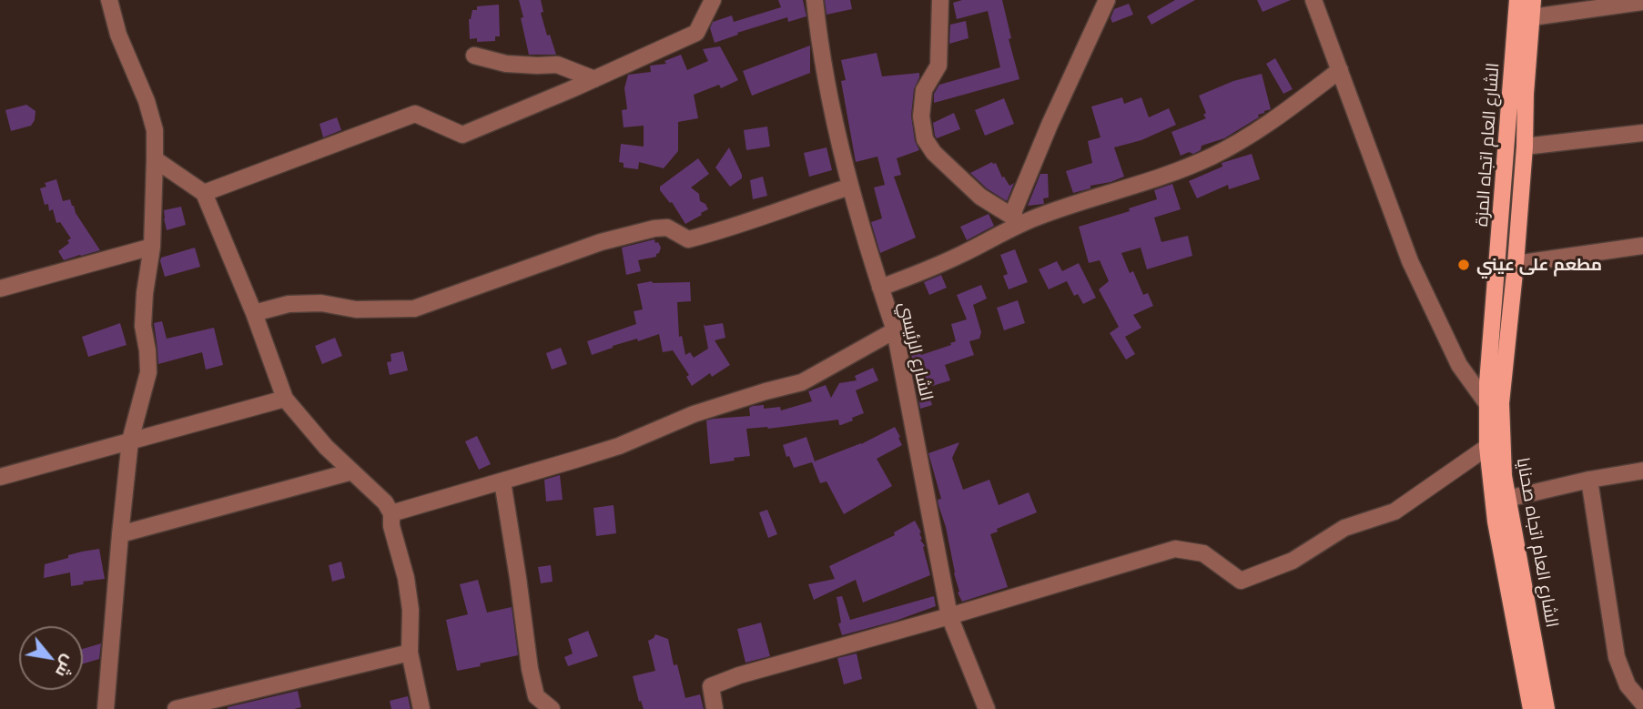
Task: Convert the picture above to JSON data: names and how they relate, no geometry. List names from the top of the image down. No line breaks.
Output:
{"streets":{"main road":["الشارع العام اتجاه المزة","الشارع العام اتجاه صحنايا"],"street":["الشارع الرئيسي"]},"crossings":[["الشارع العام اتجاه المزة","الشارع العام اتجاه صحنايا"]],"places":["مطعم على عيني"],"north":"bottom right"}
